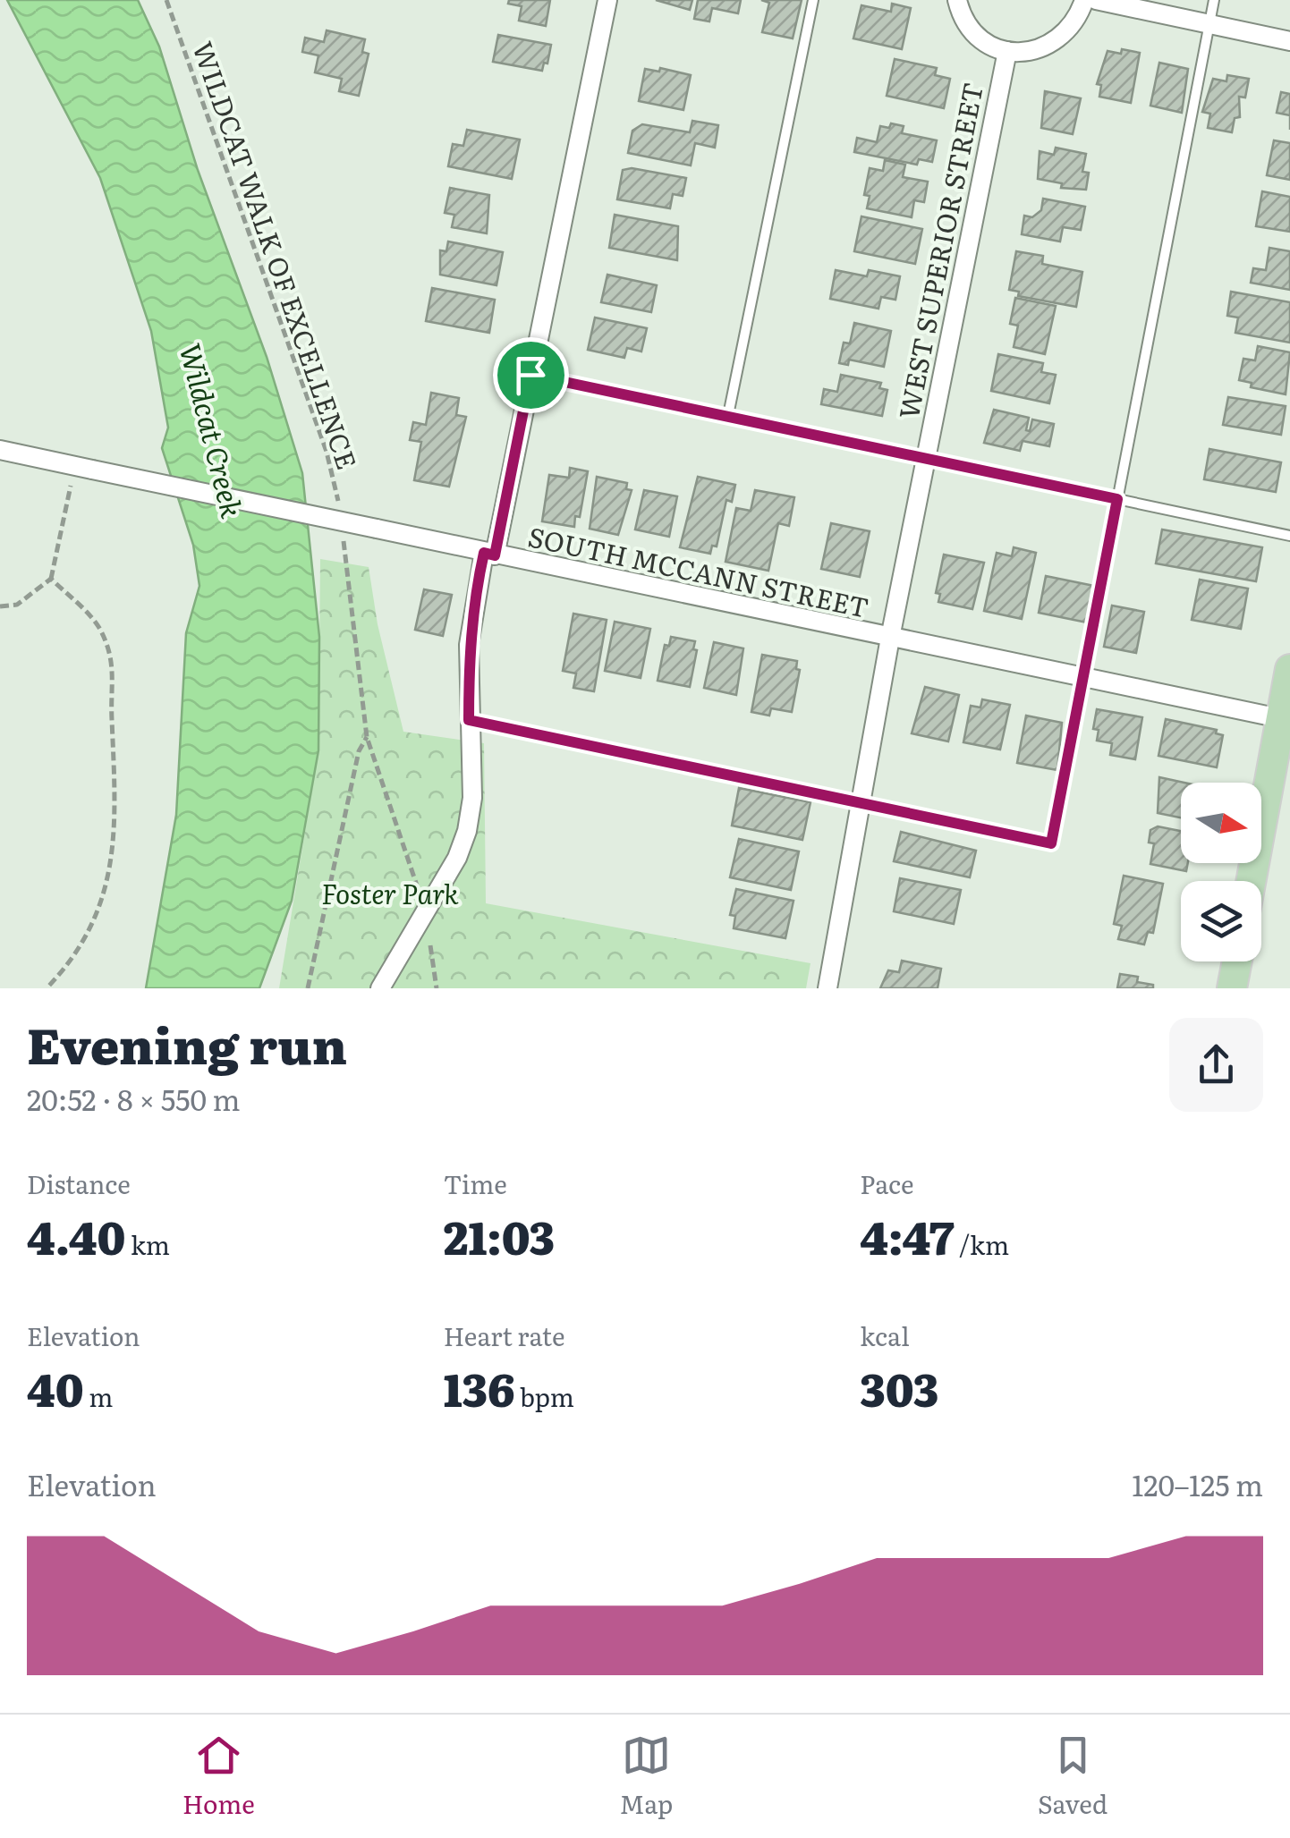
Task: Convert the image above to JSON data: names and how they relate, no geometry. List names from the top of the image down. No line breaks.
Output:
{"streets":{"street":["WEST SUPERIOR STREET","SOUTH MCCANN STREET"],"path":["WILDCAT WALK OF EXCELLENCE"]},"crossings":[["WEST SUPERIOR STREET","SOUTH MCCANN STREET"]],"water":["Wildcat Creek"],"parks":["Foster Park"],"north":"right","page":{"heading":["Evening run","20:52 · 8 × 550 m"],"stats":[["Distance","4.40 km"],["Time","21:03"],["Pace","4:47 /km"],["Elevation","40 m"],["Heart rate","136 bpm"],["kcal","303"]],"chart":["Elevation","120–125 m"],"tabs":["Home","Map","Saved"]}}
